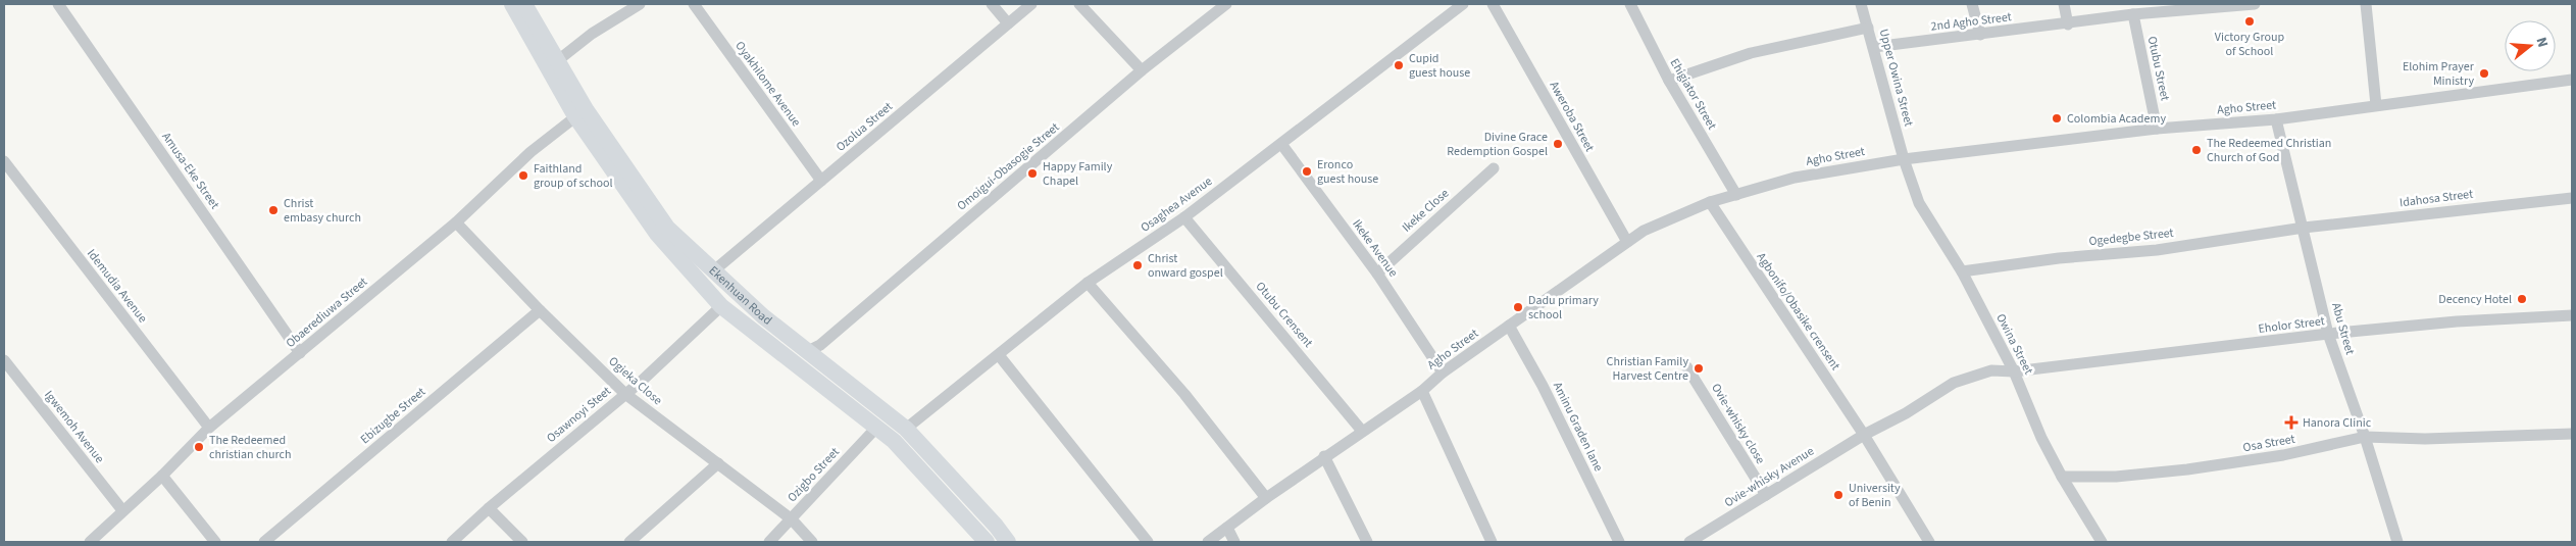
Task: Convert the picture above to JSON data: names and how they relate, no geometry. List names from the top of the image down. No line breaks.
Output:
{"streets":{"main road":["Ekenhuan Road"],"street":["2nd Agho Street","Otubu Street","Upper Owina Street","Oyakhilome Avenue","Ehigiator Street","Agho Street","Aweroba Street","Ozolua Street","Omoigui-Obasogie Street","Amusa-Eke Street","Idahosa Street","Osaghea Avenue","Ikeke Close","Ogedegbe Street","Ikeke Avenue","Idemudia Avenue","Agbonifo/Obasike crensent","Obaerediuwa Street","Otubu Crensent","Eholor Street","Abu Street","Owina Street","Ogieka Close","Osawnoyi Steet","Ebizugbe Street","Ovie-whisky close","Igwemoh Avenue","Aminu Graden lane","Osa Street","Ozigbo Street","Ovie-whisky Avenue"]},"crossings":[["2nd Agho Street","Otubu Street"],["2nd Agho Street","Upper Owina Street"],["Otubu Street","Agho Street"],["Upper Owina Street","Agho Street"],["Upper Owina Street","Owina Street"],["Oyakhilome Avenue","Ozolua Street"],["Ehigiator Street","Agho Street"],["Agho Street","Aweroba Street"],["Agho Street","Ikeke Avenue"],["Agho Street","Agbonifo/Obasike crensent"],["Agho Street","Otubu Crensent"],["Agho Street","Abu Street"],["Agho Street","Owina Street"],["Agho Street","Aminu Graden lane"],["Ozolua Street","Ekenhuan Road"],["Omoigui-Obasogie Street","Ekenhuan Road"],["Amusa-Eke Street","Obaerediuwa Street"],["Idahosa Street","Ogedegbe Street"],["Idahosa Street","Abu Street"],["Osaghea Avenue","Ikeke Avenue"],["Osaghea Avenue","Ekenhuan Road"],["Osaghea Avenue","Otubu Crensent"],["Ikeke Close","Ikeke Avenue"],["Ogedegbe Street","Abu Street"],["Ogedegbe Street","Owina Street"],["Idemudia Avenue","Obaerediuwa Street"],["Ekenhuan Road","Obaerediuwa Street"],["Ekenhuan Road","Osawnoyi Steet"],["Ekenhuan Road","Ozigbo Street"],["Agbonifo/Obasike crensent","Eholor Street"],["Agbonifo/Obasike crensent","Ovie-whisky Avenue"],["Obaerediuwa Street","Ogieka Close"],["Obaerediuwa Street","Igwemoh Avenue"],["Eholor Street","Abu Street"],["Eholor Street","Owina Street"],["Eholor Street","Ovie-whisky Avenue"],["Abu Street","Osa Street"],["Owina Street","Osa Street"],["Ogieka Close","Osawnoyi Steet"],["Ogieka Close","Ebizugbe Street"],["Ogieka Close","Ozigbo Street"],["Ovie-whisky close","Ovie-whisky Avenue"]],"places":{"other":["Victory Group of School","Cupid guest house","Elohim Prayer Ministry","Colombia Academy","Divine Grace Redemption Gospel","The Redeemed Christian Church of God","Eronco guest house","Happy Family Chapel","Faithland group of school","Christ embasy church","Christ onward gospel","Decency Hotel","Dadu primary school","Christian Family Harvest Centre","The Redeemed christian church","University of Benin"],"health":["Hanora Clinic"]},"north":"right"}
